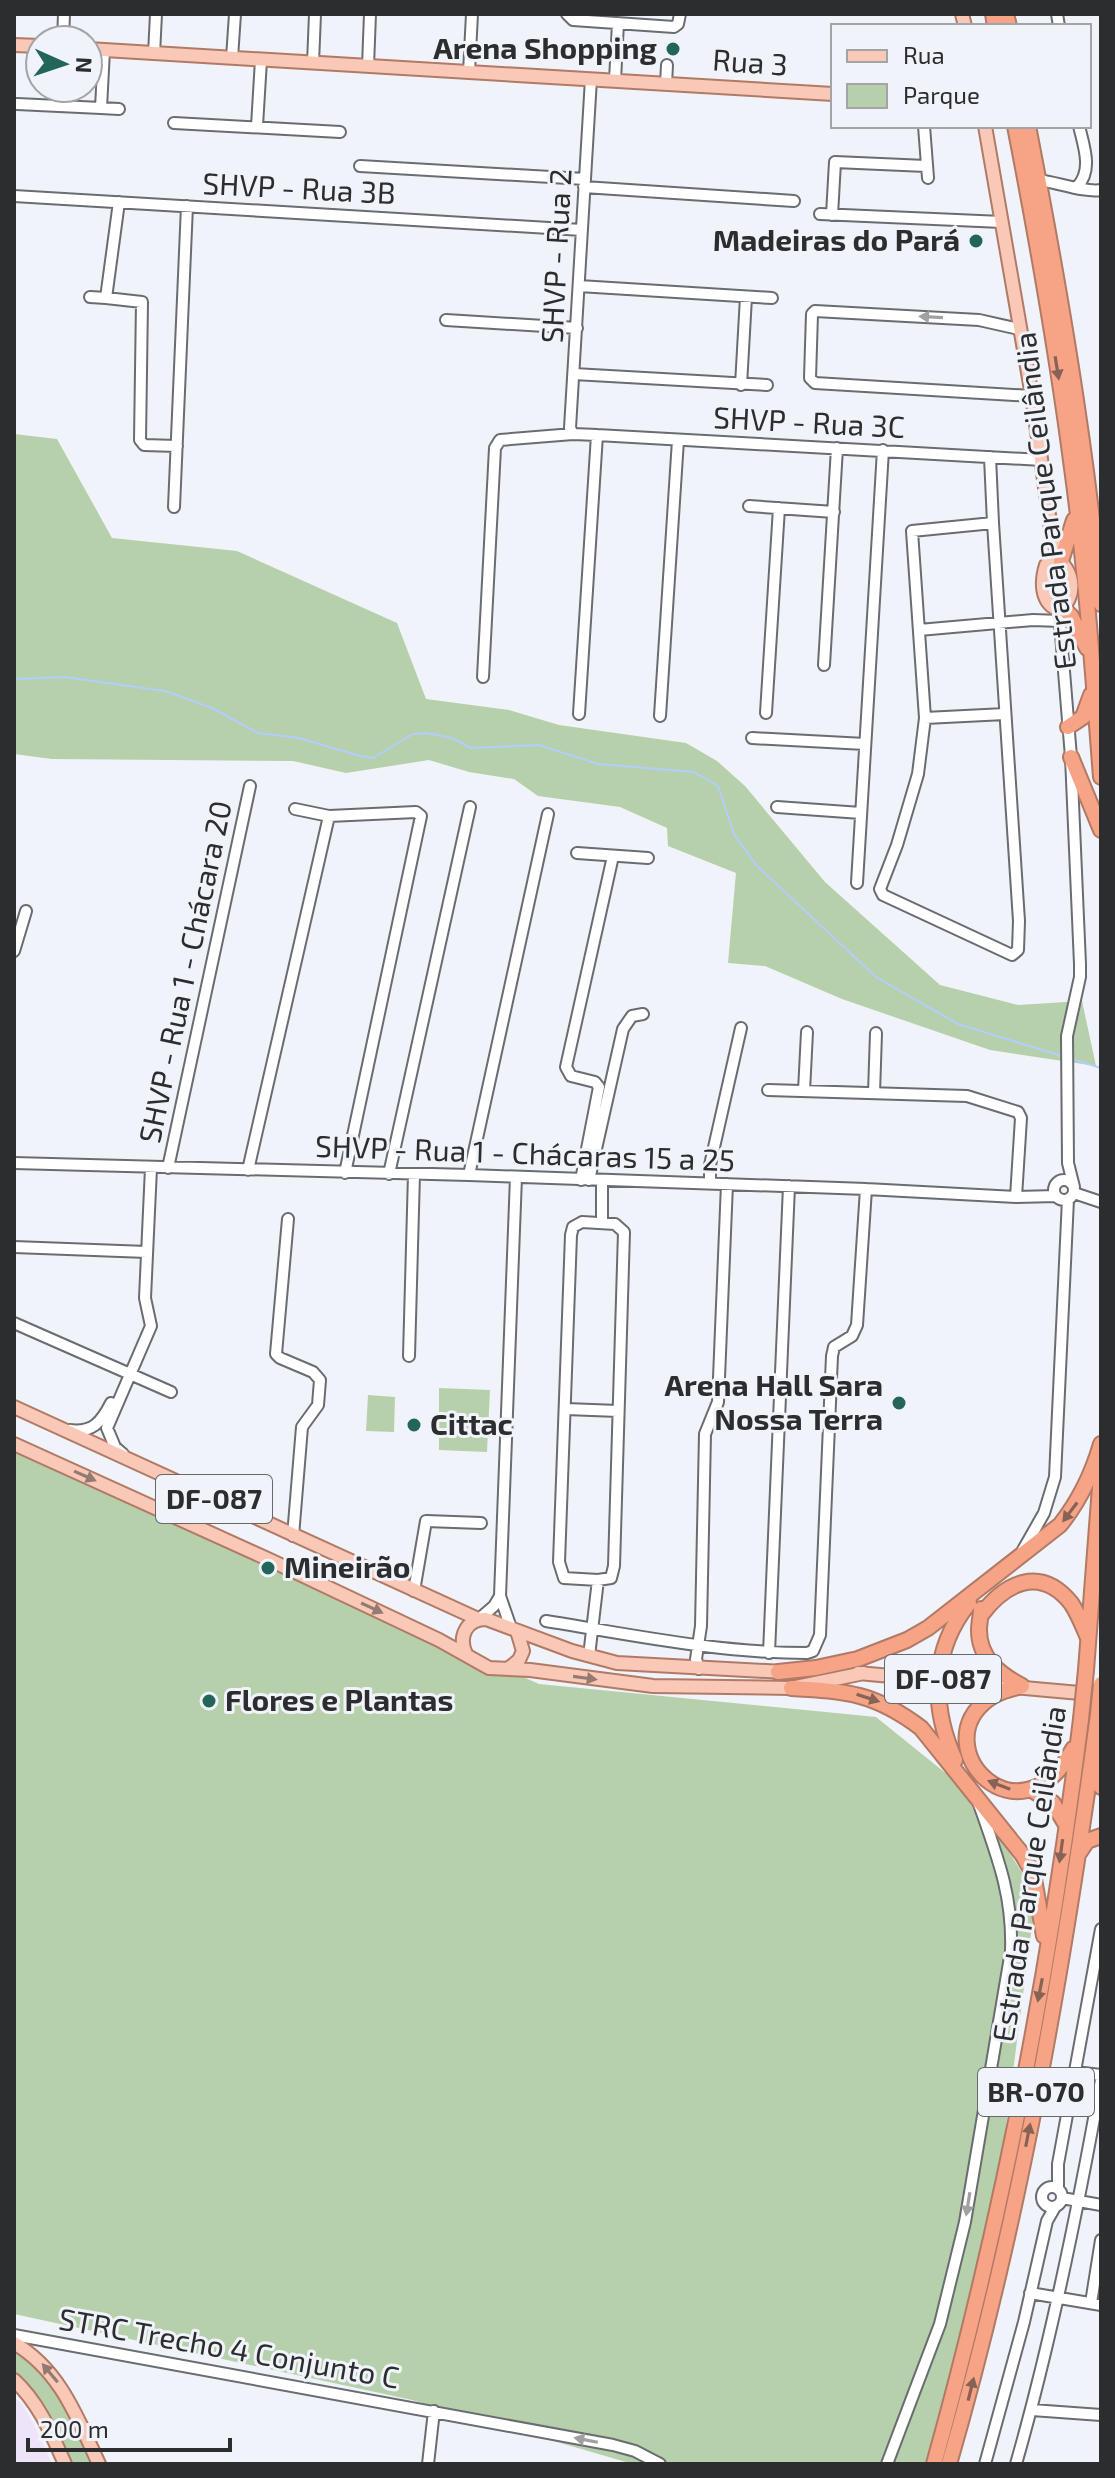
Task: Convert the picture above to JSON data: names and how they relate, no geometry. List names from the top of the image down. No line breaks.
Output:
{"streets":{"highway":["Estrada Parque Ceilândia","BR-070"],"main road":["Rua 3","DF-087"],"street":["SHVP - Rua 3B","SHVP - Rua 2","SHVP - Rua 3C","SHVP - Rua 1 - Chácara 20","SHVP - Rua 1 - Chácaras 15 a 25","STRC Trecho 4 Conjunto C"]},"crossings":[["Rua 3","SHVP - Rua 2"],["SHVP - Rua 3B","SHVP - Rua 2"],["SHVP - Rua 2","SHVP - Rua 3C"],["SHVP - Rua 1 - Chácara 20","SHVP - Rua 1 - Chácaras 15 a 25"]],"one_way":["STRC Trecho 4 Conjunto C"],"places":["Arena Shopping","Madeiras do Pará","Arena Hall Sara Nossa Terra","Cittac","Mineirão","Flores e Plantas"],"legend":["Rua","Parque"],"scale_bar":"200 m","north":"right"}
